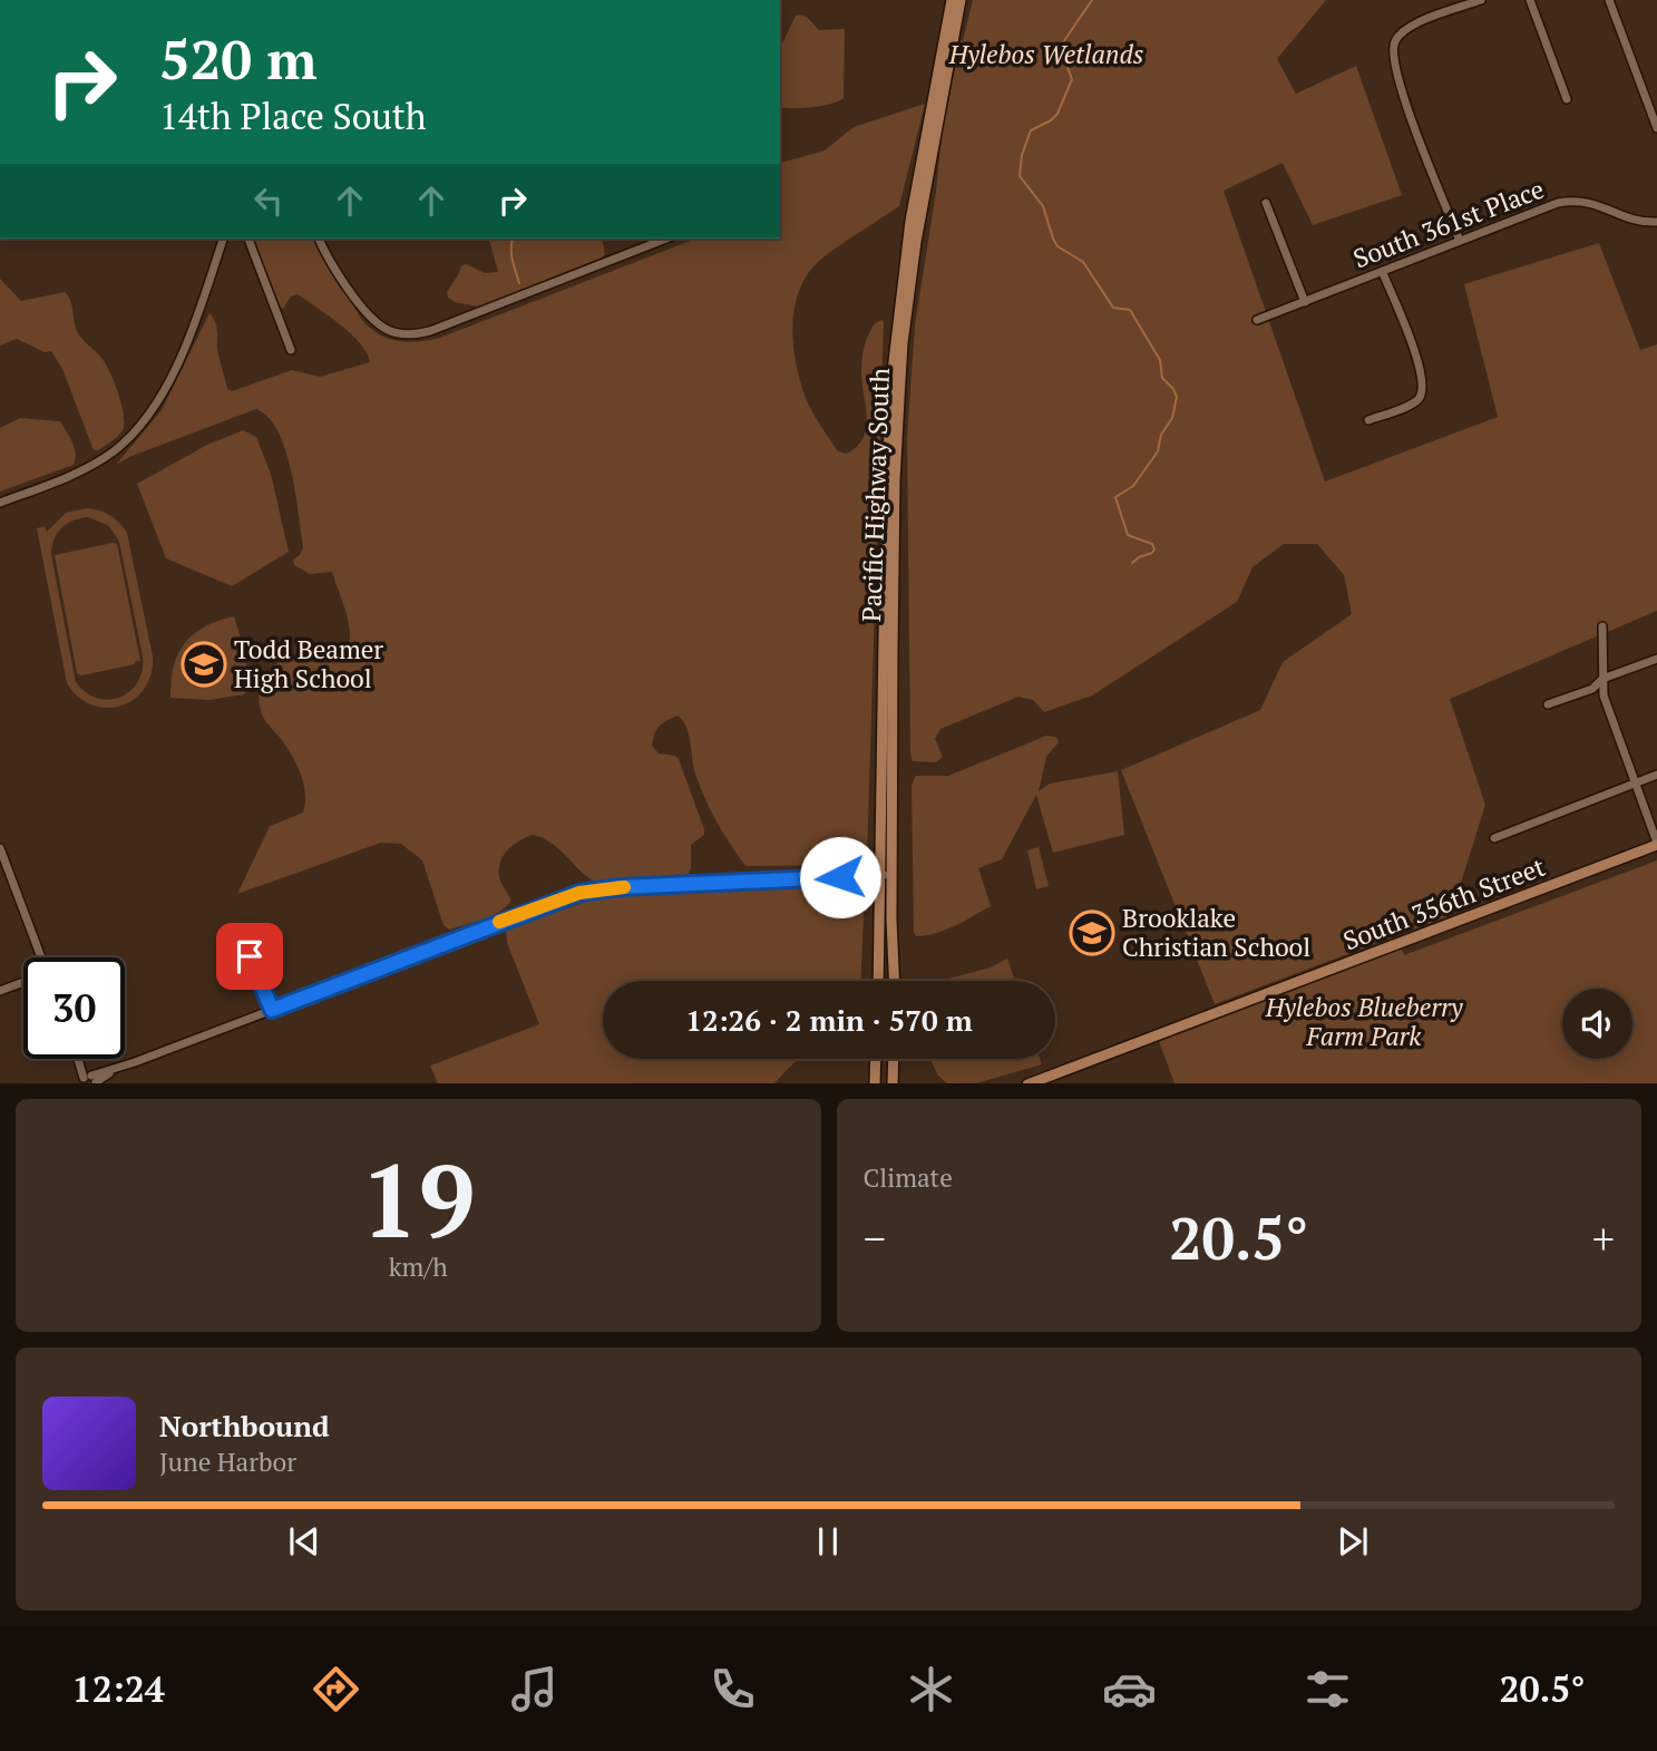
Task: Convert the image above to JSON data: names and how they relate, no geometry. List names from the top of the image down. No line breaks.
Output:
{"streets":{"main road":["Pacific Highway South","South 356th Street"],"street":["South 361st Place"]},"parks":["Hylebos Wetlands","Hylebos Blueberry Farm Park"],"places":{"school or university":["Todd Beamer High School","Brooklake Christian School"]},"page":{"turn":["520 m","14th Place South"],"limit":"30","trip":"12:26 · 2 min · 570 m","tile":[["19","km/h"],"Climate"],"heat":["−","20.5°","+"],"song":["Northbound","June Harbor"],"tabs":["12:24","20.5°"]}}
